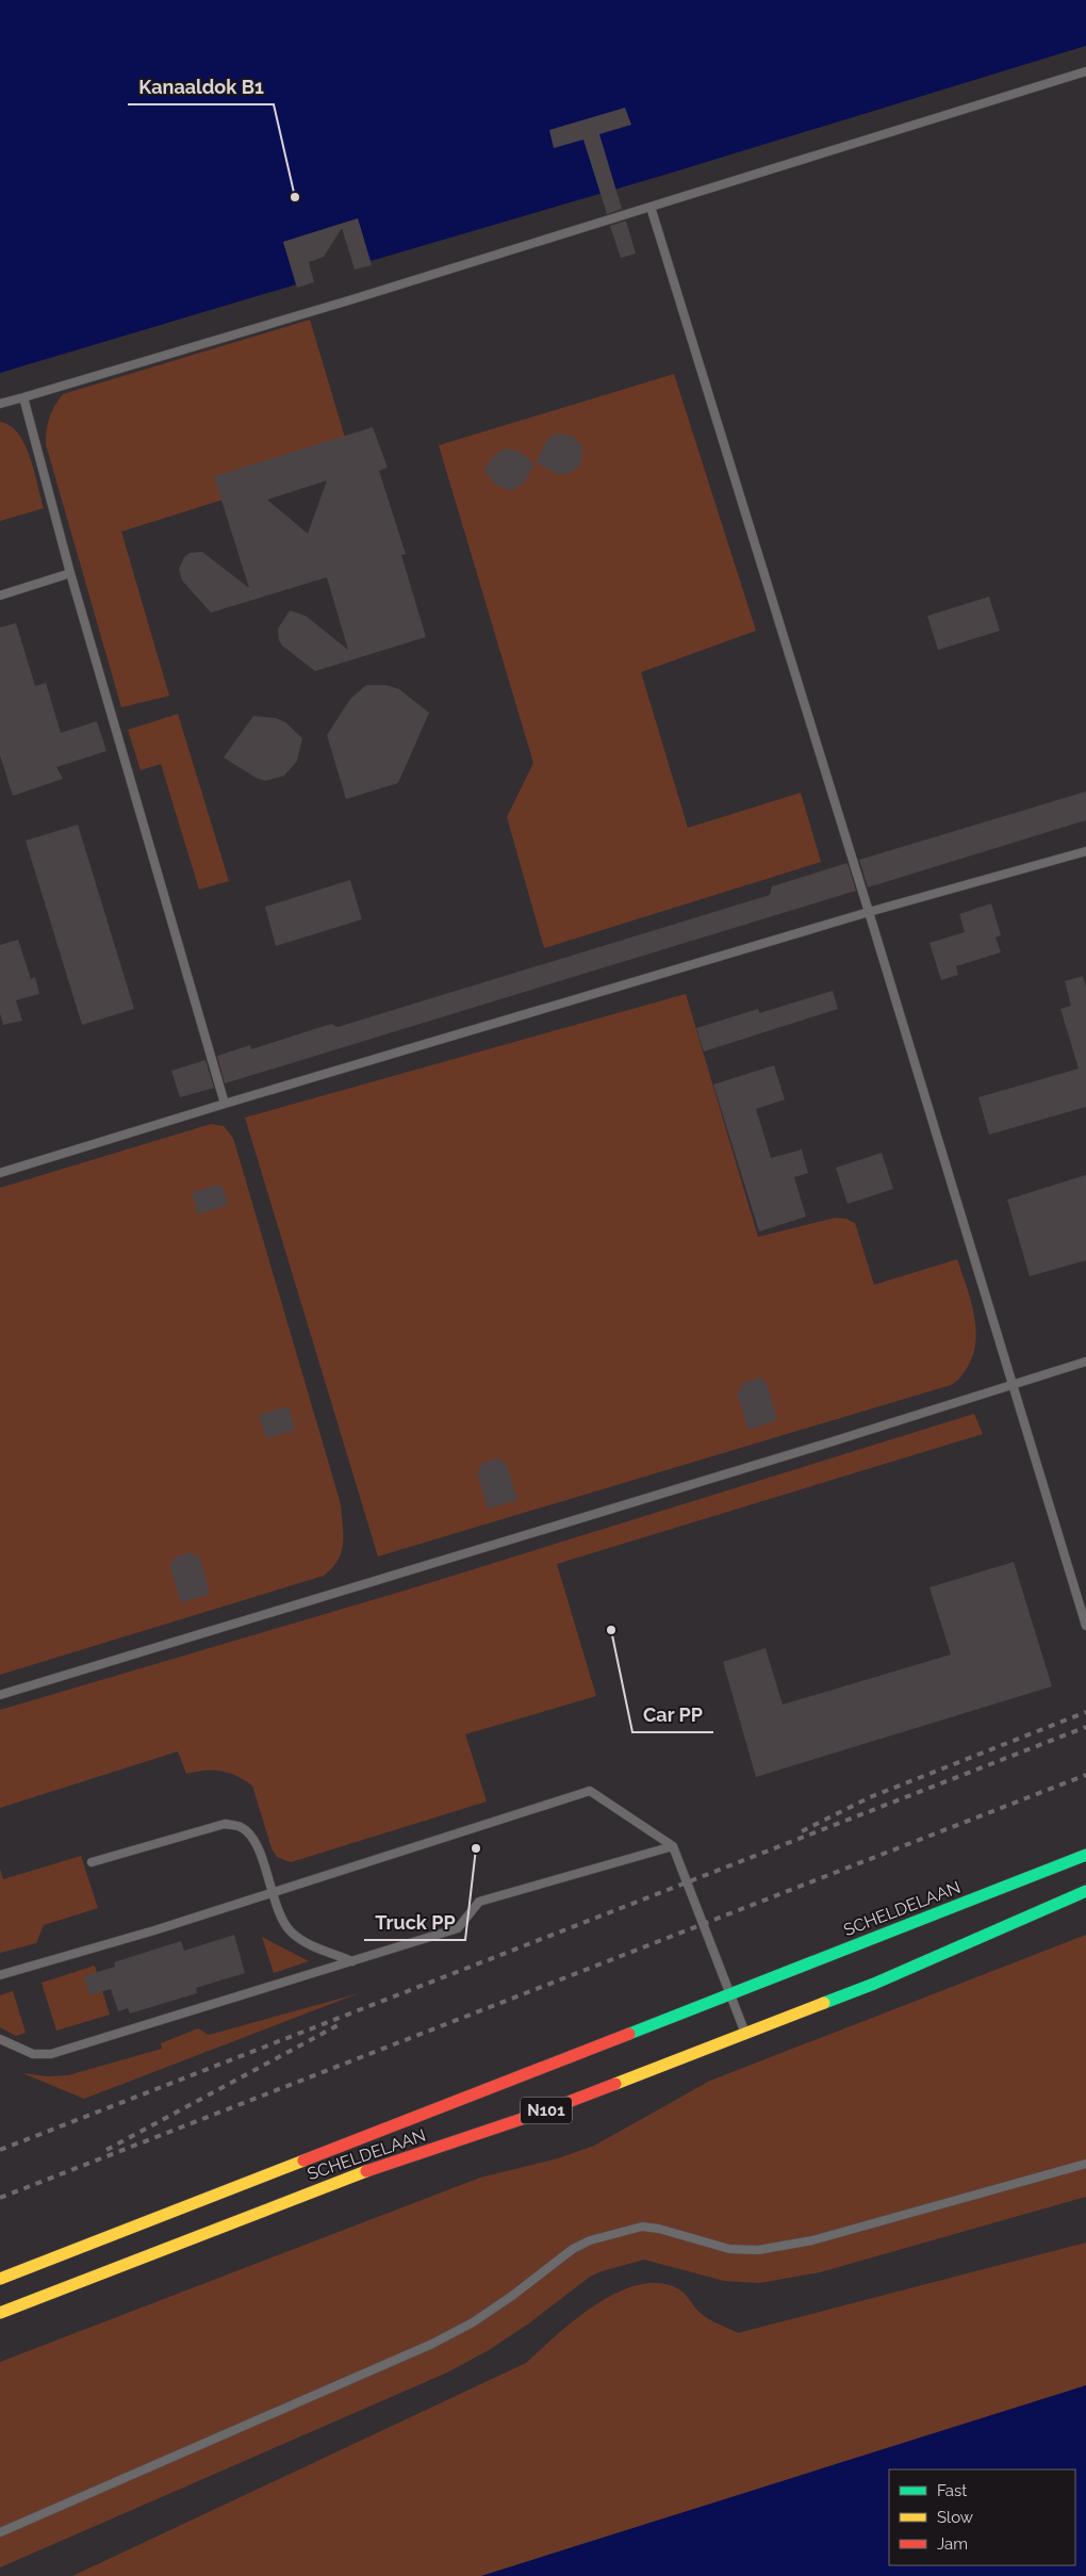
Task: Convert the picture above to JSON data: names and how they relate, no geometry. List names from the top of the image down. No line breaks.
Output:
{"streets":{"main road":["SCHELDELAAN","N101"]},"places":["Kanaaldok B1","Car PP","Truck PP"],"legend":["Fast","Slow","Jam"]}
